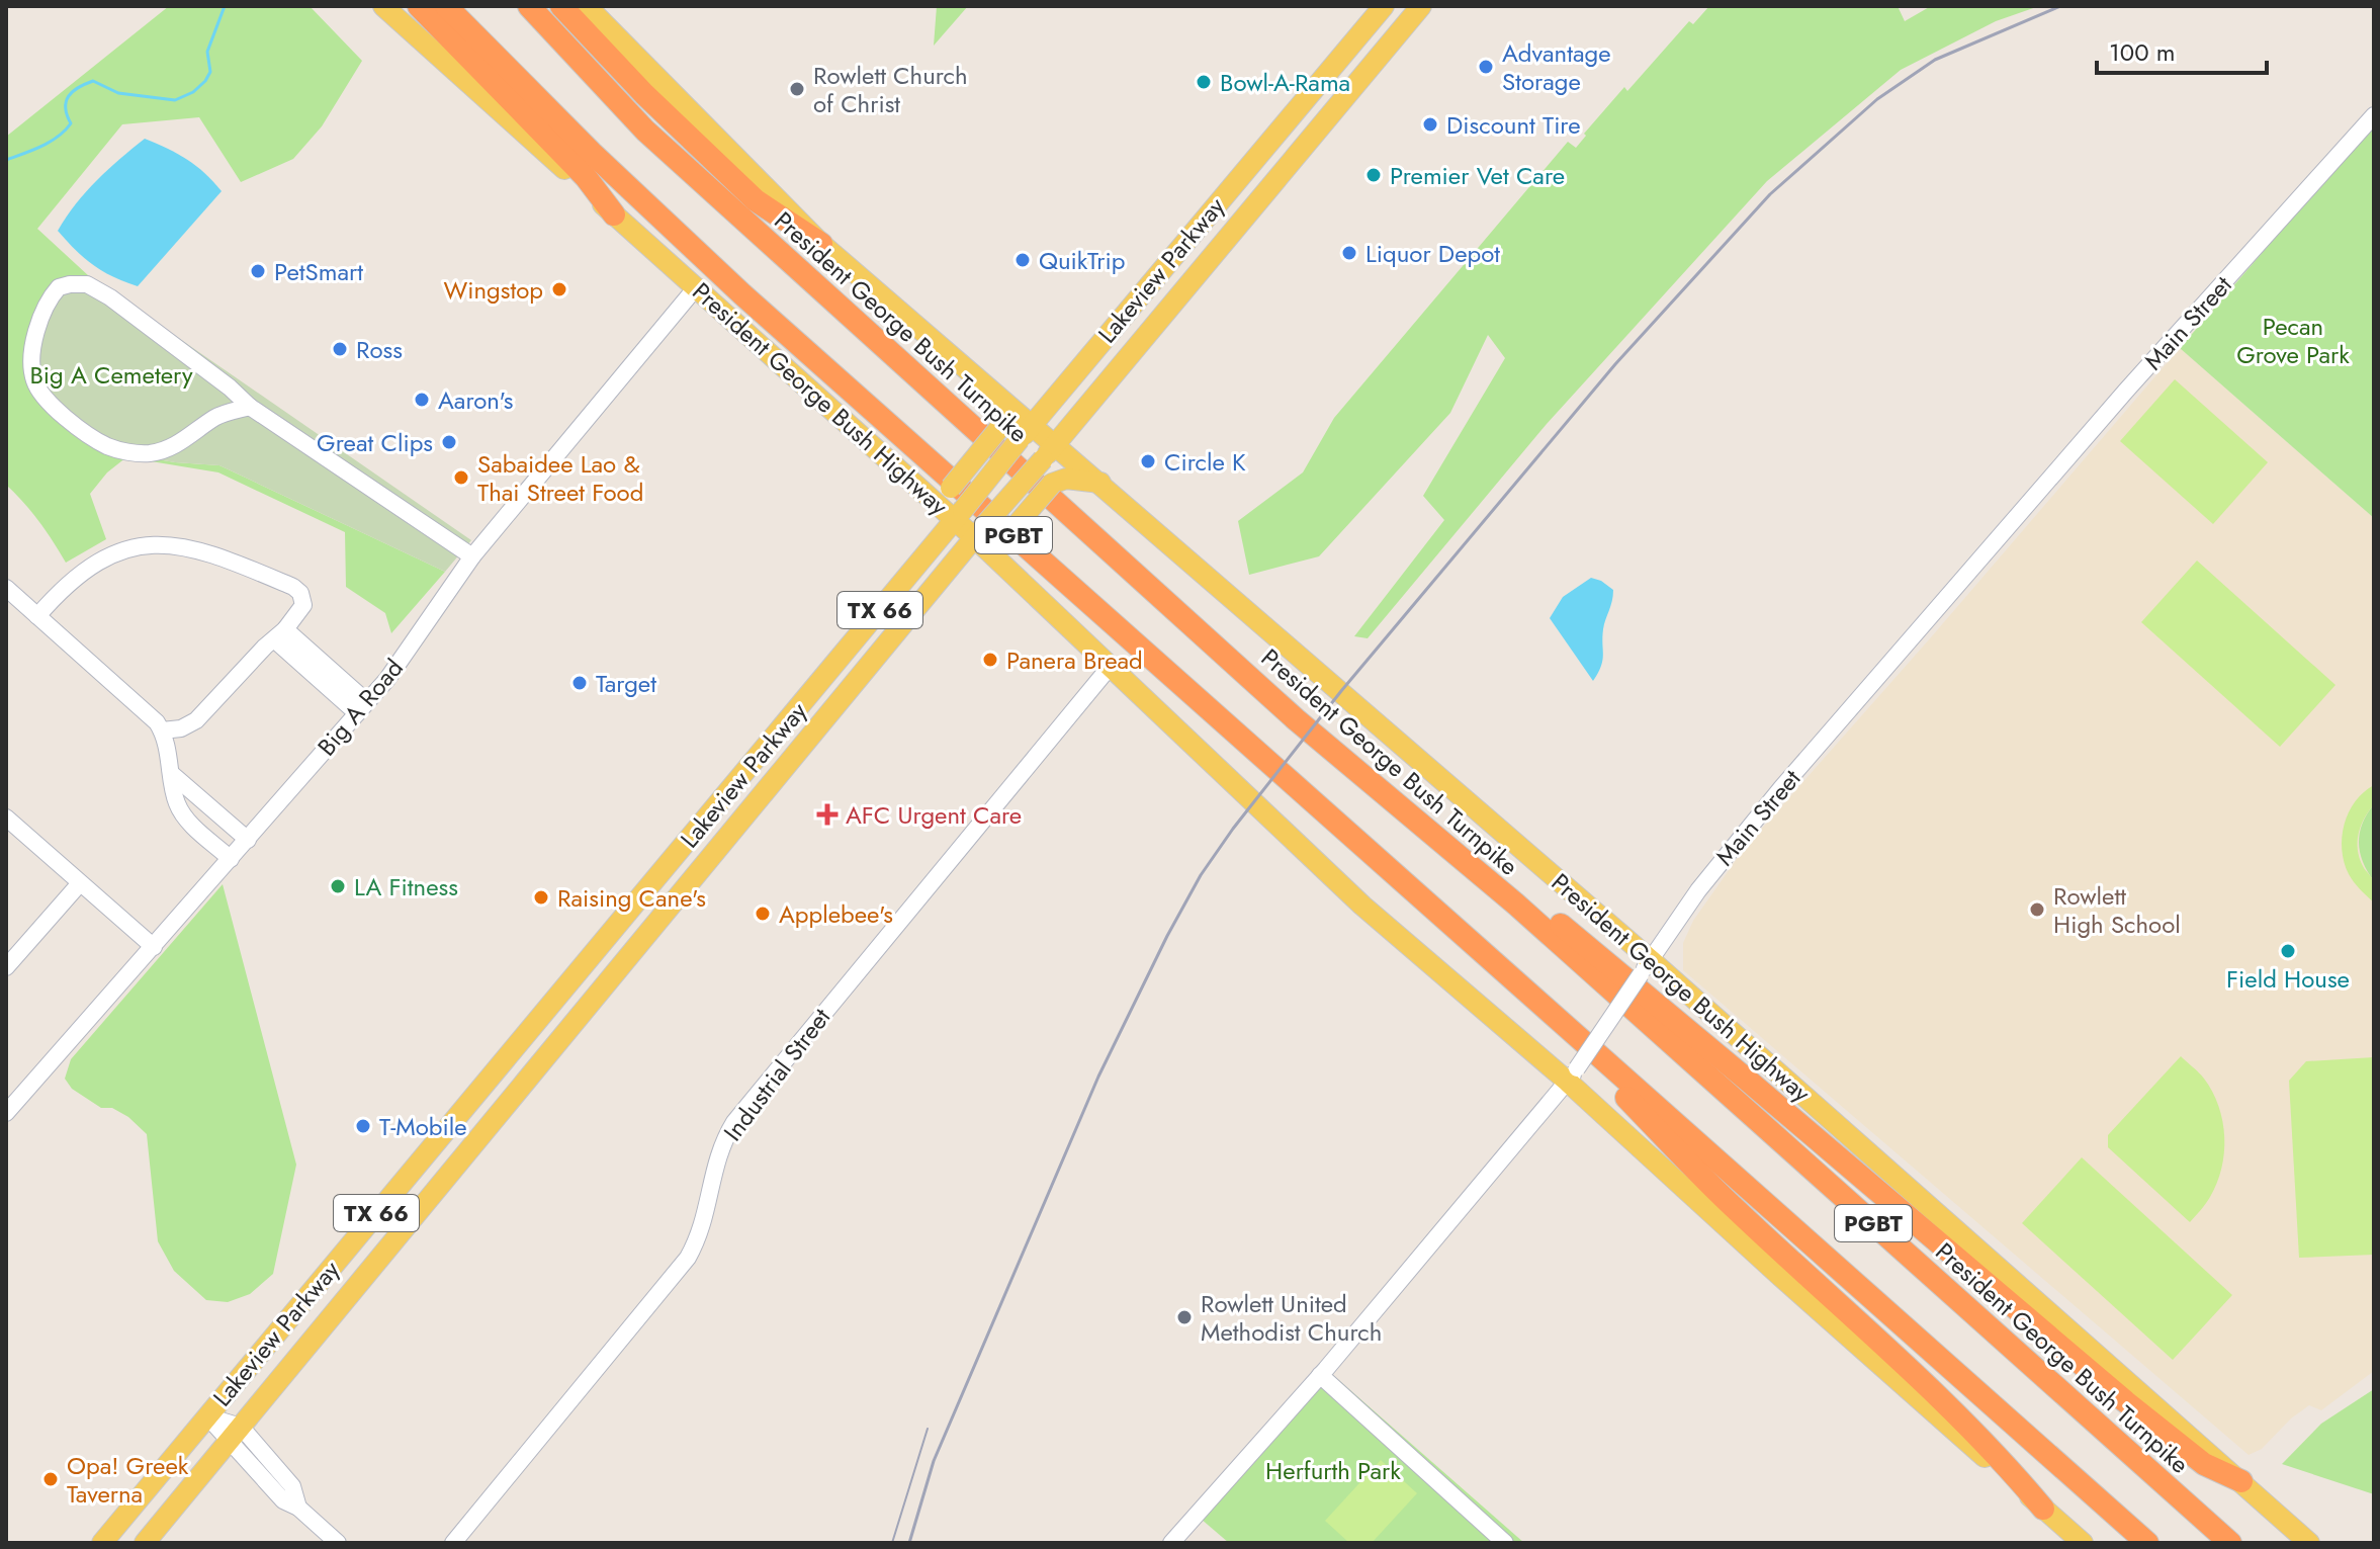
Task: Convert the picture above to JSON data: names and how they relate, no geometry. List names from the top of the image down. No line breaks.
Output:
{"streets":{"highway":["President George Bush Turnpike","PGBT"],"main road":["Lakeview Parkway","President George Bush Highway","TX 66"],"street":["Main Street","Big A Road","Industrial Street"]},"crossings":[["Lakeview Parkway","President George Bush Highway"],["Main Street","President George Bush Highway"],["President George Bush Highway","Big A Road"],["President George Bush Highway","Industrial Street"]],"parks":["Pecan Grove Park","Big A Cemetery","Herfurth Park"],"places":{"other":["Advantage Storage","Bowl-A-Rama","Rowlett Church of Christ","Discount Tire","Premier Vet Care","Liquor Depot","QuikTrip","PetSmart","Wingstop","Ross","Aaron's","Great Clips","Circle K","Sabaidee Lao & Thai Street Food","Panera Bread","Target","LA Fitness","Raising Cane's","Rowlett High School","Applebee's","Field House","T-Mobile","Rowlett United Methodist Church","Opa! Greek Taverna"],"health":["AFC Urgent Care"]},"scale_bar":"100 m"}
